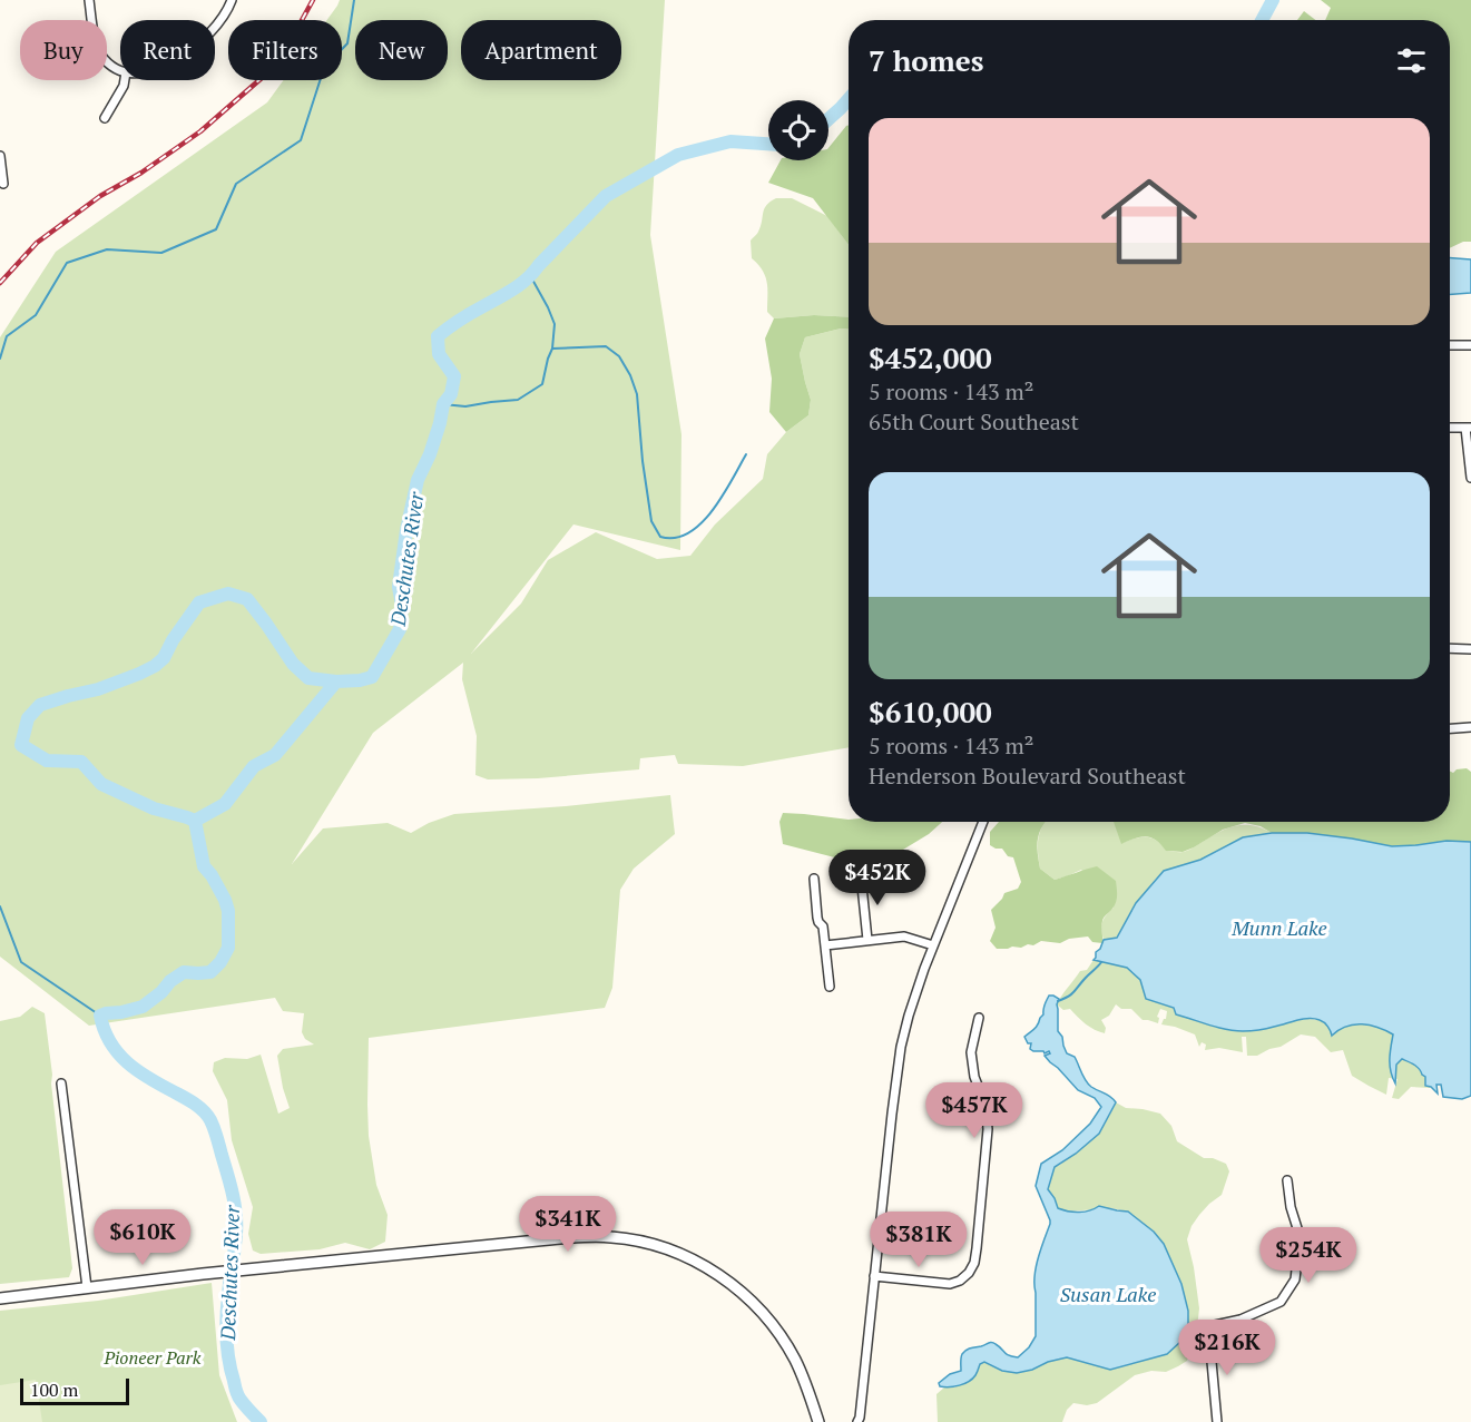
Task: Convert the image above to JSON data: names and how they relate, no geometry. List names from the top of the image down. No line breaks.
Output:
{"water":["Deschutes River","Munn Lake","Susan Lake"],"parks":["Pioneer Park"],"scale_bar":"100 m","page":{"chip":["Buy","Rent","Filters","New","Apartment"],"heading":"7 homes","list":[{"name":"$452,000","note":"5 rooms · 143 m² · 65th Court Southeast"},{"name":"$610,000","note":"5 rooms · 143 m² · Henderson Boulevard Southeast"}],"price":["$452K","$457K","$341K","$610K","$381K","$254K","$216K"],"scale":"100 m"}}
